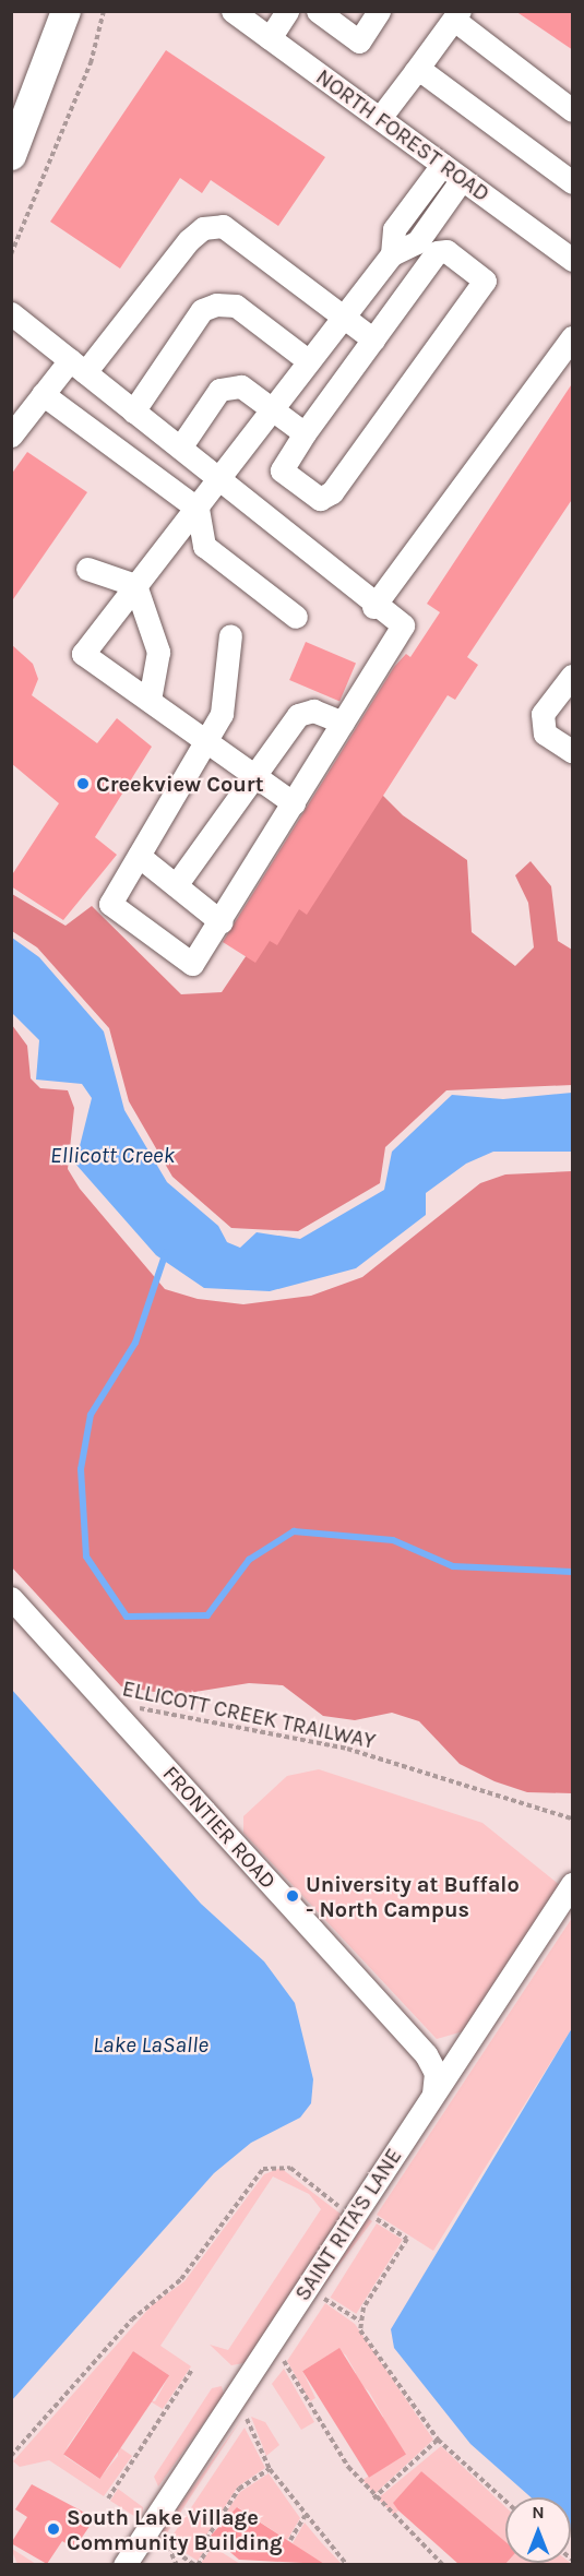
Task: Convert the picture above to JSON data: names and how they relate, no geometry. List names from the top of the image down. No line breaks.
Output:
{"streets":{"street":["NORTH FOREST ROAD","FRONTIER ROAD","SAINT RITA'S LANE"],"path":["ELLICOTT CREEK TRAILWAY"]},"crossings":[["ELLICOTT CREEK TRAILWAY","FRONTIER ROAD"],["FRONTIER ROAD","SAINT RITA'S LANE"]],"water":["Ellicott Creek","Lake LaSalle"],"places":["Creekview Court","University at Buffalo - North Campus","South Lake Village Community Building"],"north":"top"}
